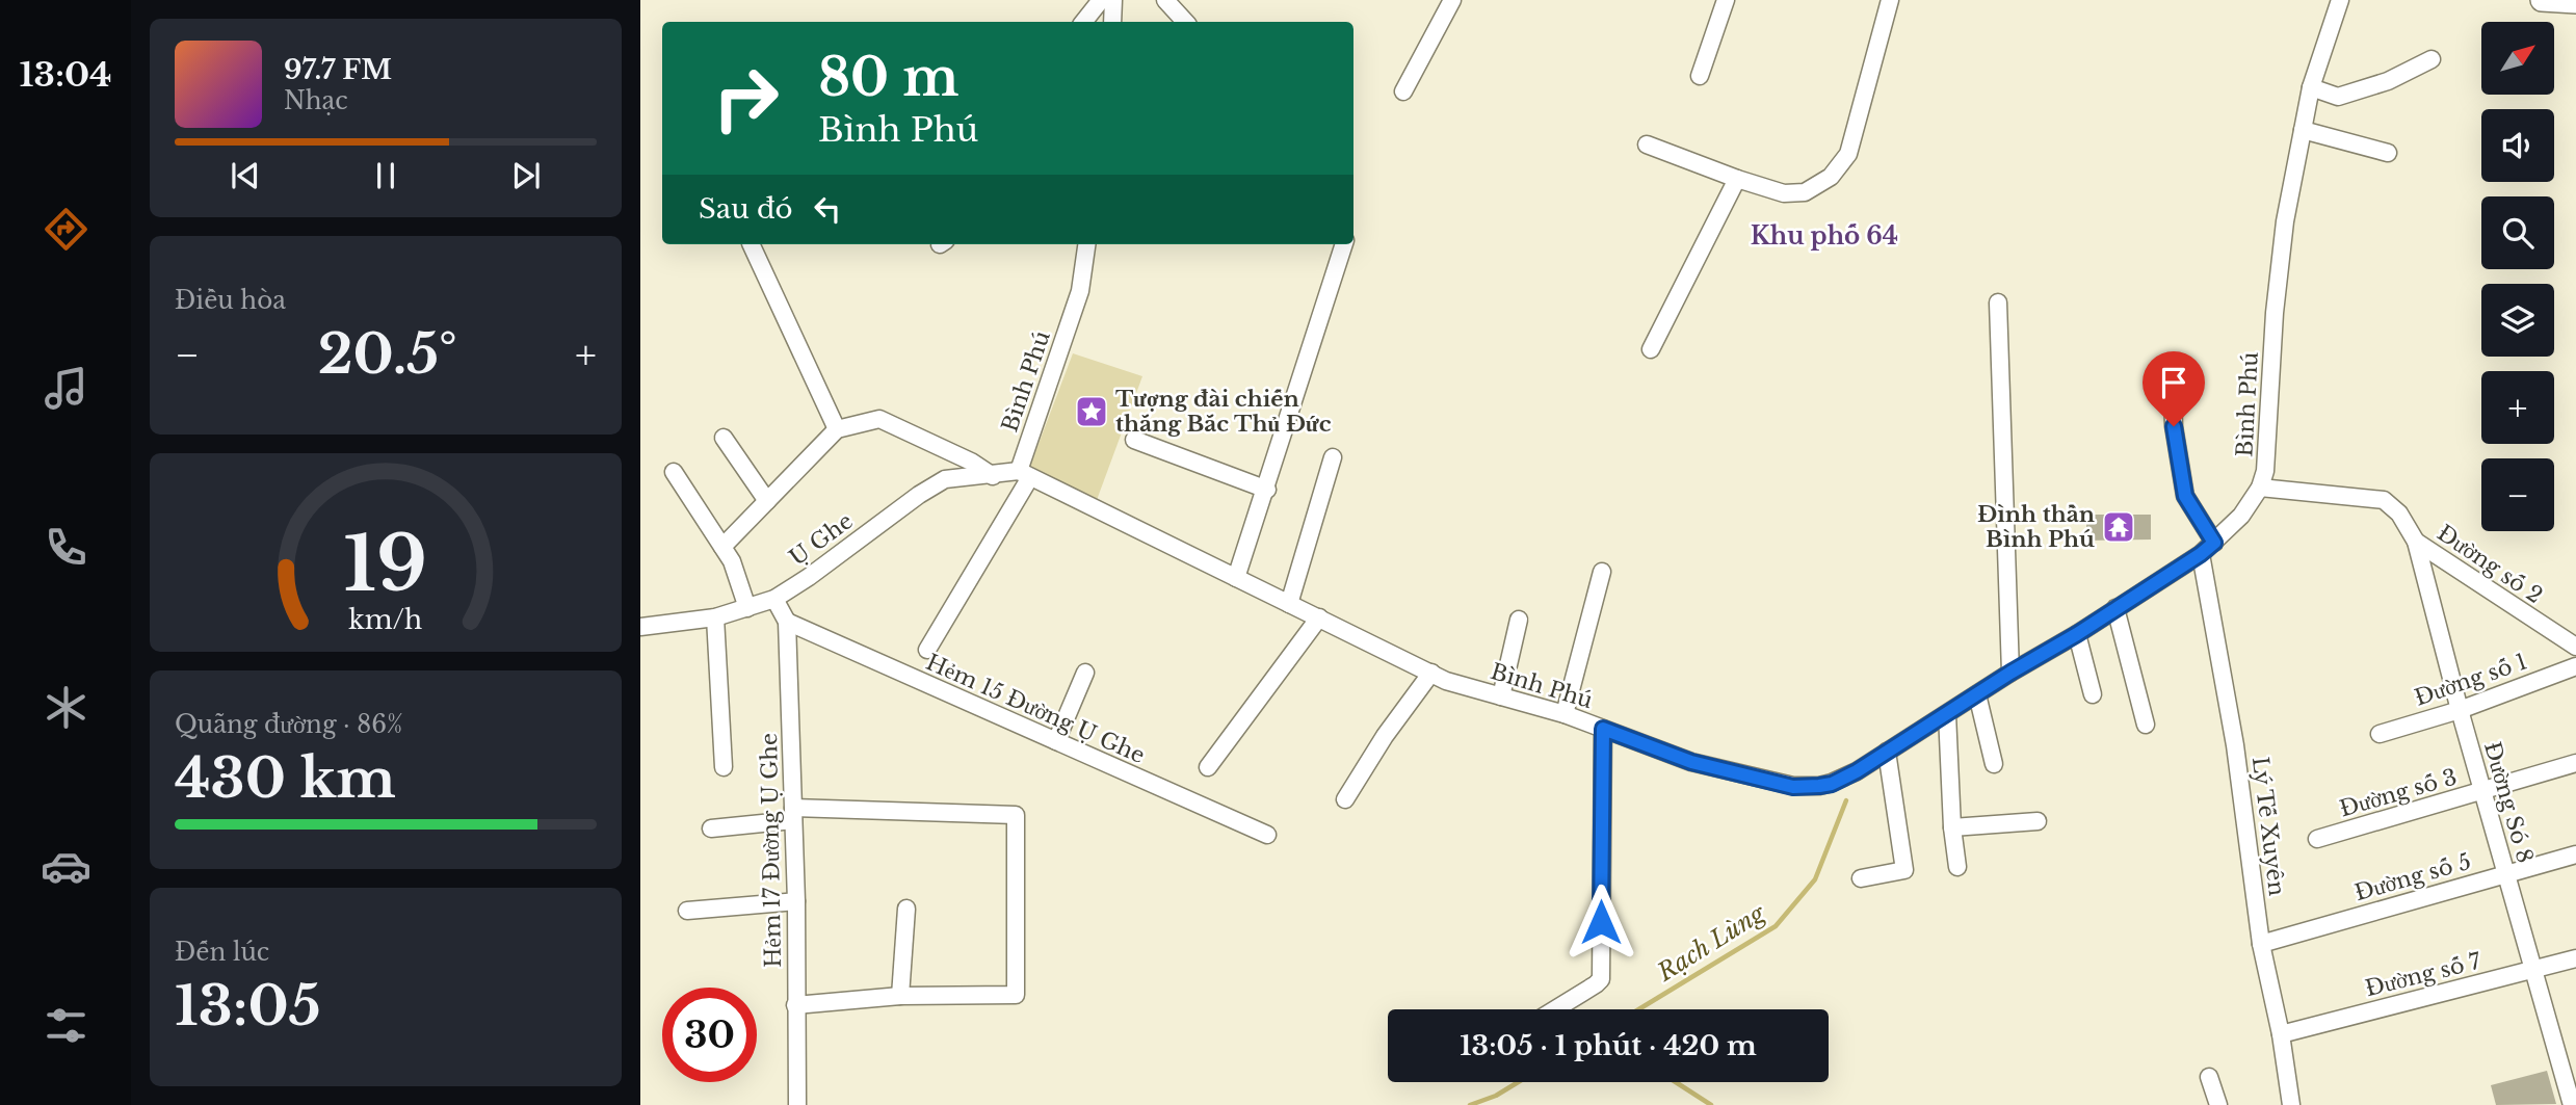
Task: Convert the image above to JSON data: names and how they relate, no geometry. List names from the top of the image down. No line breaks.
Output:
{"streets":{"street":["Bình Phú","Ụ Ghe","Đường số 2","Đường số 1","Hẻm 15 Đường Ụ Ghe","Đường số 3","Đường Só 8","Lý Tế Xuyên","Hẻm 17 Đường Ụ Ghe","Đường số 5","Đường số 7"]},"crossings":[["Bình Phú","Ụ Ghe"],["Bình Phú","Đường Só 8"],["Bình Phú","Lý Tế Xuyên"],["Ụ Ghe","Hẻm 17 Đường Ụ Ghe"],["Đường số 2","Đường Só 8"],["Đường số 1","Đường Só 8"],["Hẻm 15 Đường Ụ Ghe","Hẻm 17 Đường Ụ Ghe"],["Đường số 3","Đường Só 8"],["Đường Só 8","Đường số 5"],["Đường Só 8","Đường số 7"],["Lý Tế Xuyên","Đường số 5"],["Lý Tế Xuyên","Đường số 7"]],"districts":["Khu phố 64"],"water":["Rạch Lùng"],"places":{"place":["Tượng đài chiến thắng Bắc Thủ Đức"],"temple":["Đình thần Bình Phú"]},"north":"top right","page":{"tabs":"13:04","map_buttons":["+","−"],"turn":["80 m","Bình Phú"],"song":["97.7 FM","Nhạc"],"then":"Sau đó","tile":["Điều hòa",["Quãng đường · 86%","430 km"],["Đến lúc","13:05"]],"heat":["−","20.5°","+"],"limit":"30","trip":"13:05 · 1 phút · 420 m","gauge":["19","km/h"]}}
